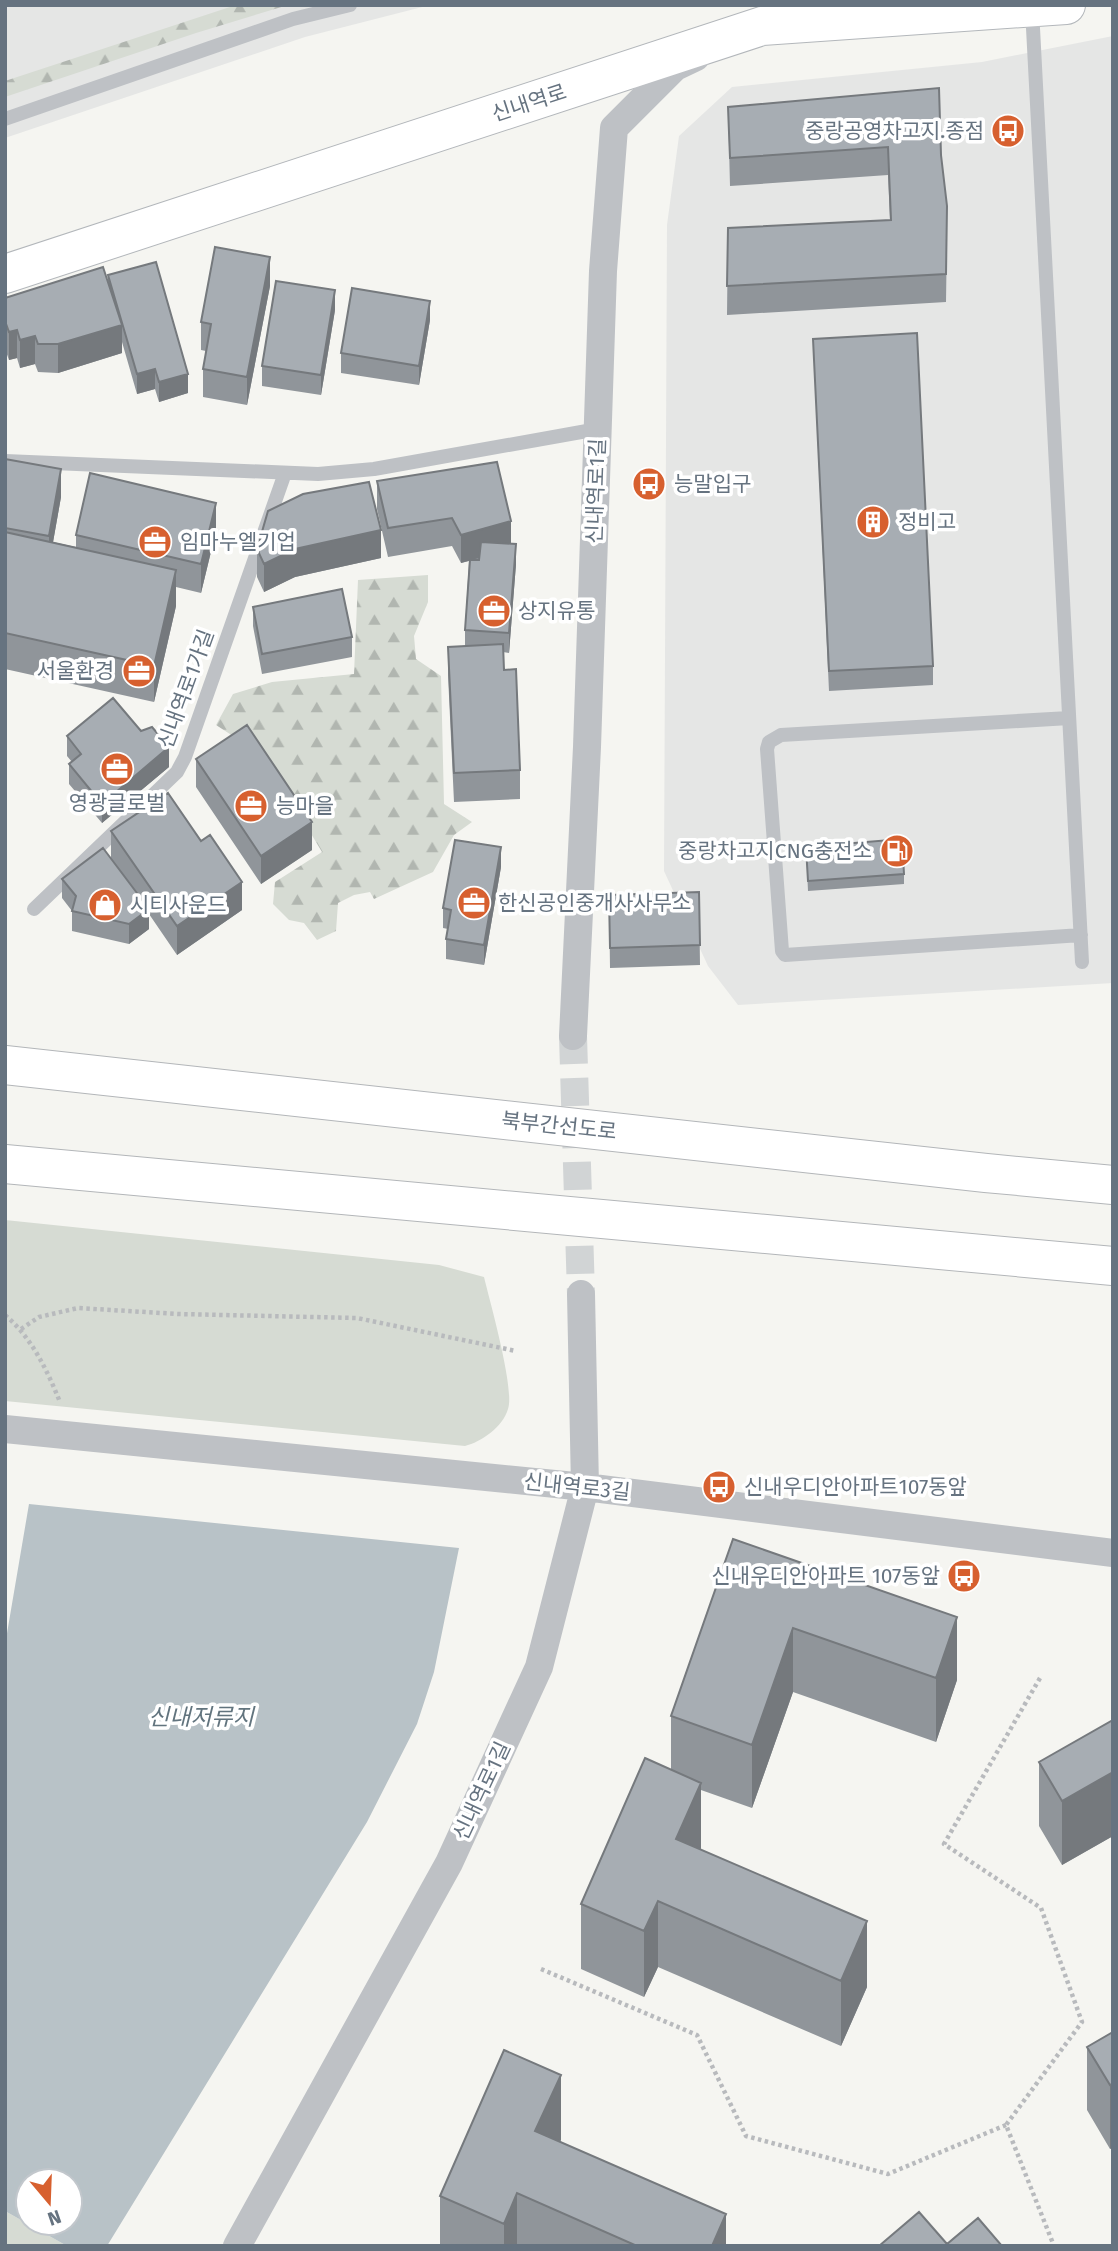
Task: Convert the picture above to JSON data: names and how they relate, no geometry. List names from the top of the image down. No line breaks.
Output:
{"streets":{"main road":["신내역로","북부간선도로"],"street":["신내역로1길","신내역로3길"],"lane":["신내역로1가길"]},"crossings":[["신내역로","신내역로1길"],["신내역로1길","신내역로3길"]],"water":["신내저류지"],"places":{"bus stop":["중랑공영차고지.종점","능말입구","신내우디안아파트107동앞","신내우디안아파트 107동앞"],"building":["정비고"],"office":["임마누엘기업","상지유통","서울환경","영광글로벌","능마을","한신공인중개사사무소"],"fuel station":["중랑차고지CNG충전소"],"shop":["시티사운드"]},"north":"bottom"}
